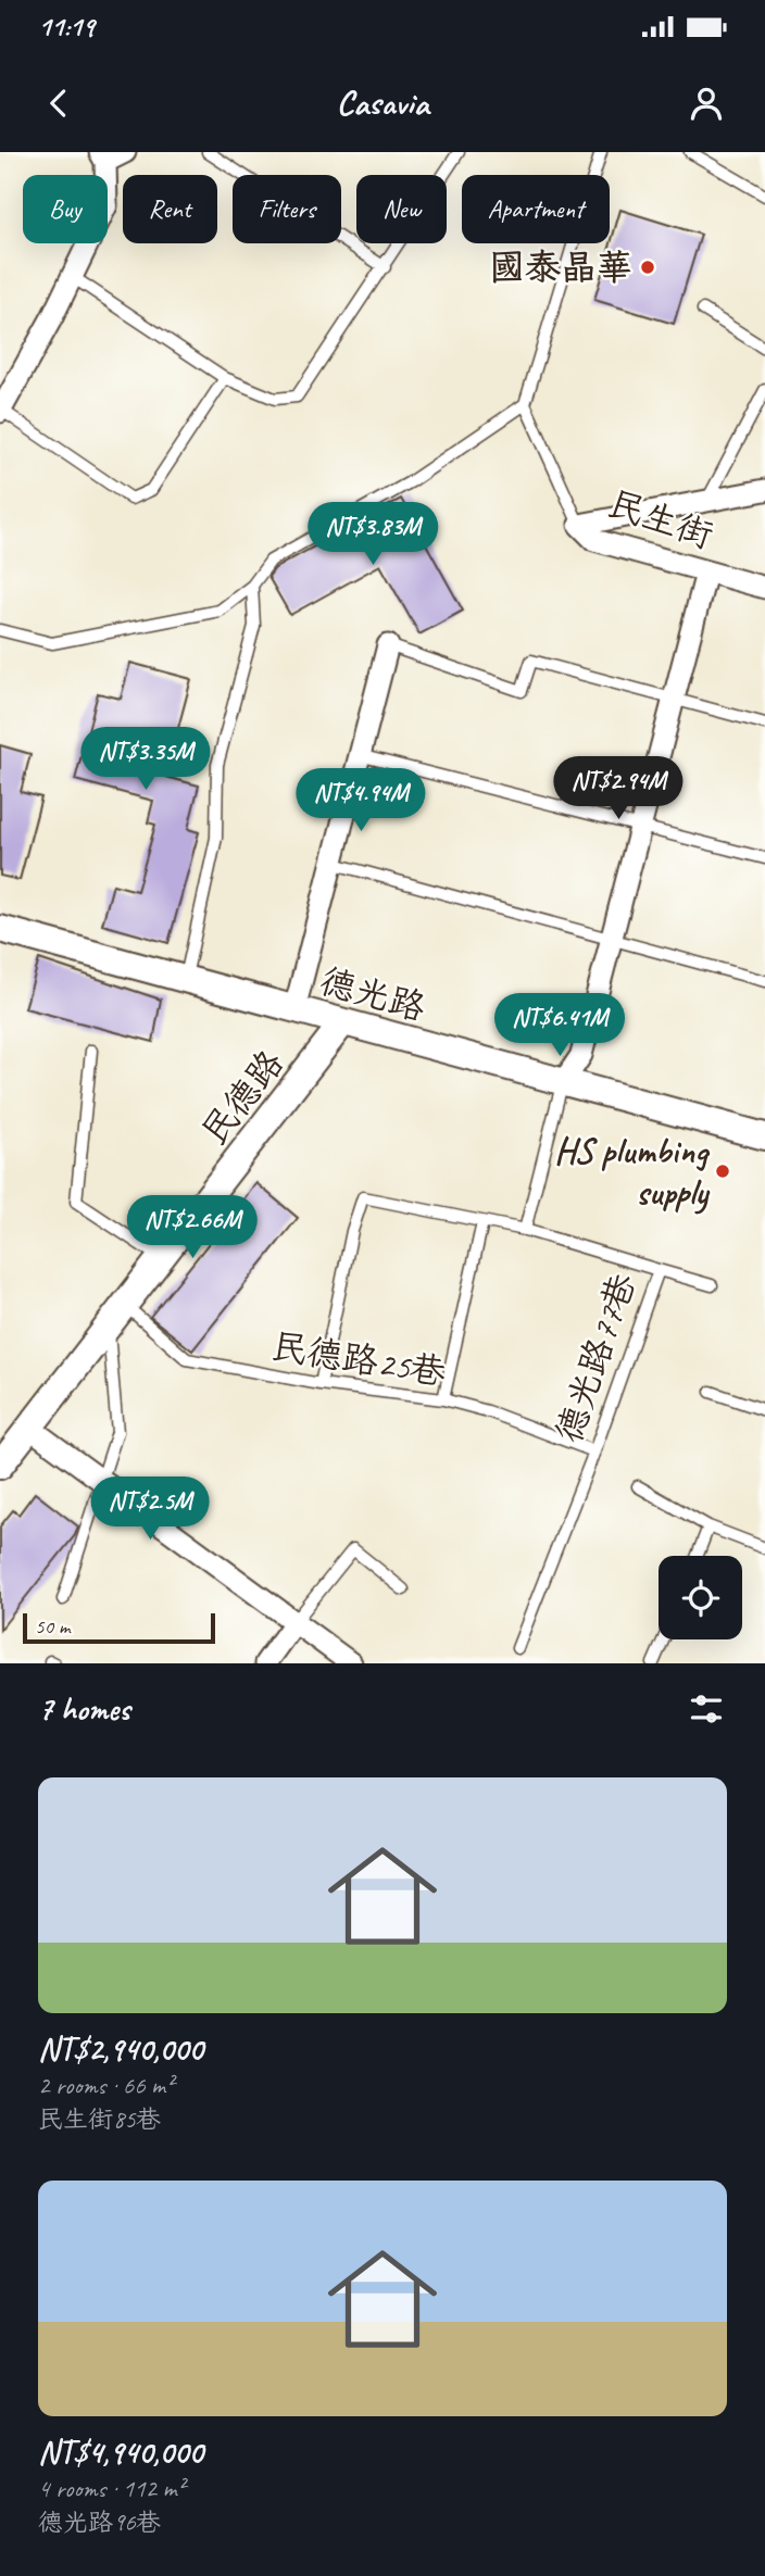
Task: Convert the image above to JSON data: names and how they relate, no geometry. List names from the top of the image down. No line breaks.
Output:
{"streets":{"street":["民生街","德光路","民德路"],"lane":["德光路77巷","民德路25巷"]},"crossings":[["德光路","民德路"],["民德路","民德路25巷"],["德光路77巷","民德路25巷"]],"places":["國泰晶華","HS plumbing supply"],"scale_bar":"50 m","page":{"status":"11:19","header":"Casavia","chip":["Buy","Rent","Filters","New","Apartment"],"price":["NT$3.83M","NT$3.35M","NT$2.94M","NT$4.94M","NT$6.41M","NT$2.66M","NT$2.5M"],"scale":"50 m","heading":"7 homes","list":[{"name":"NT$2,940,000","note":"2 rooms · 66 m² · 民生街85巷"},{"name":"NT$4,940,000","note":"4 rooms · 112 m² · 德光路96巷"}]}}
